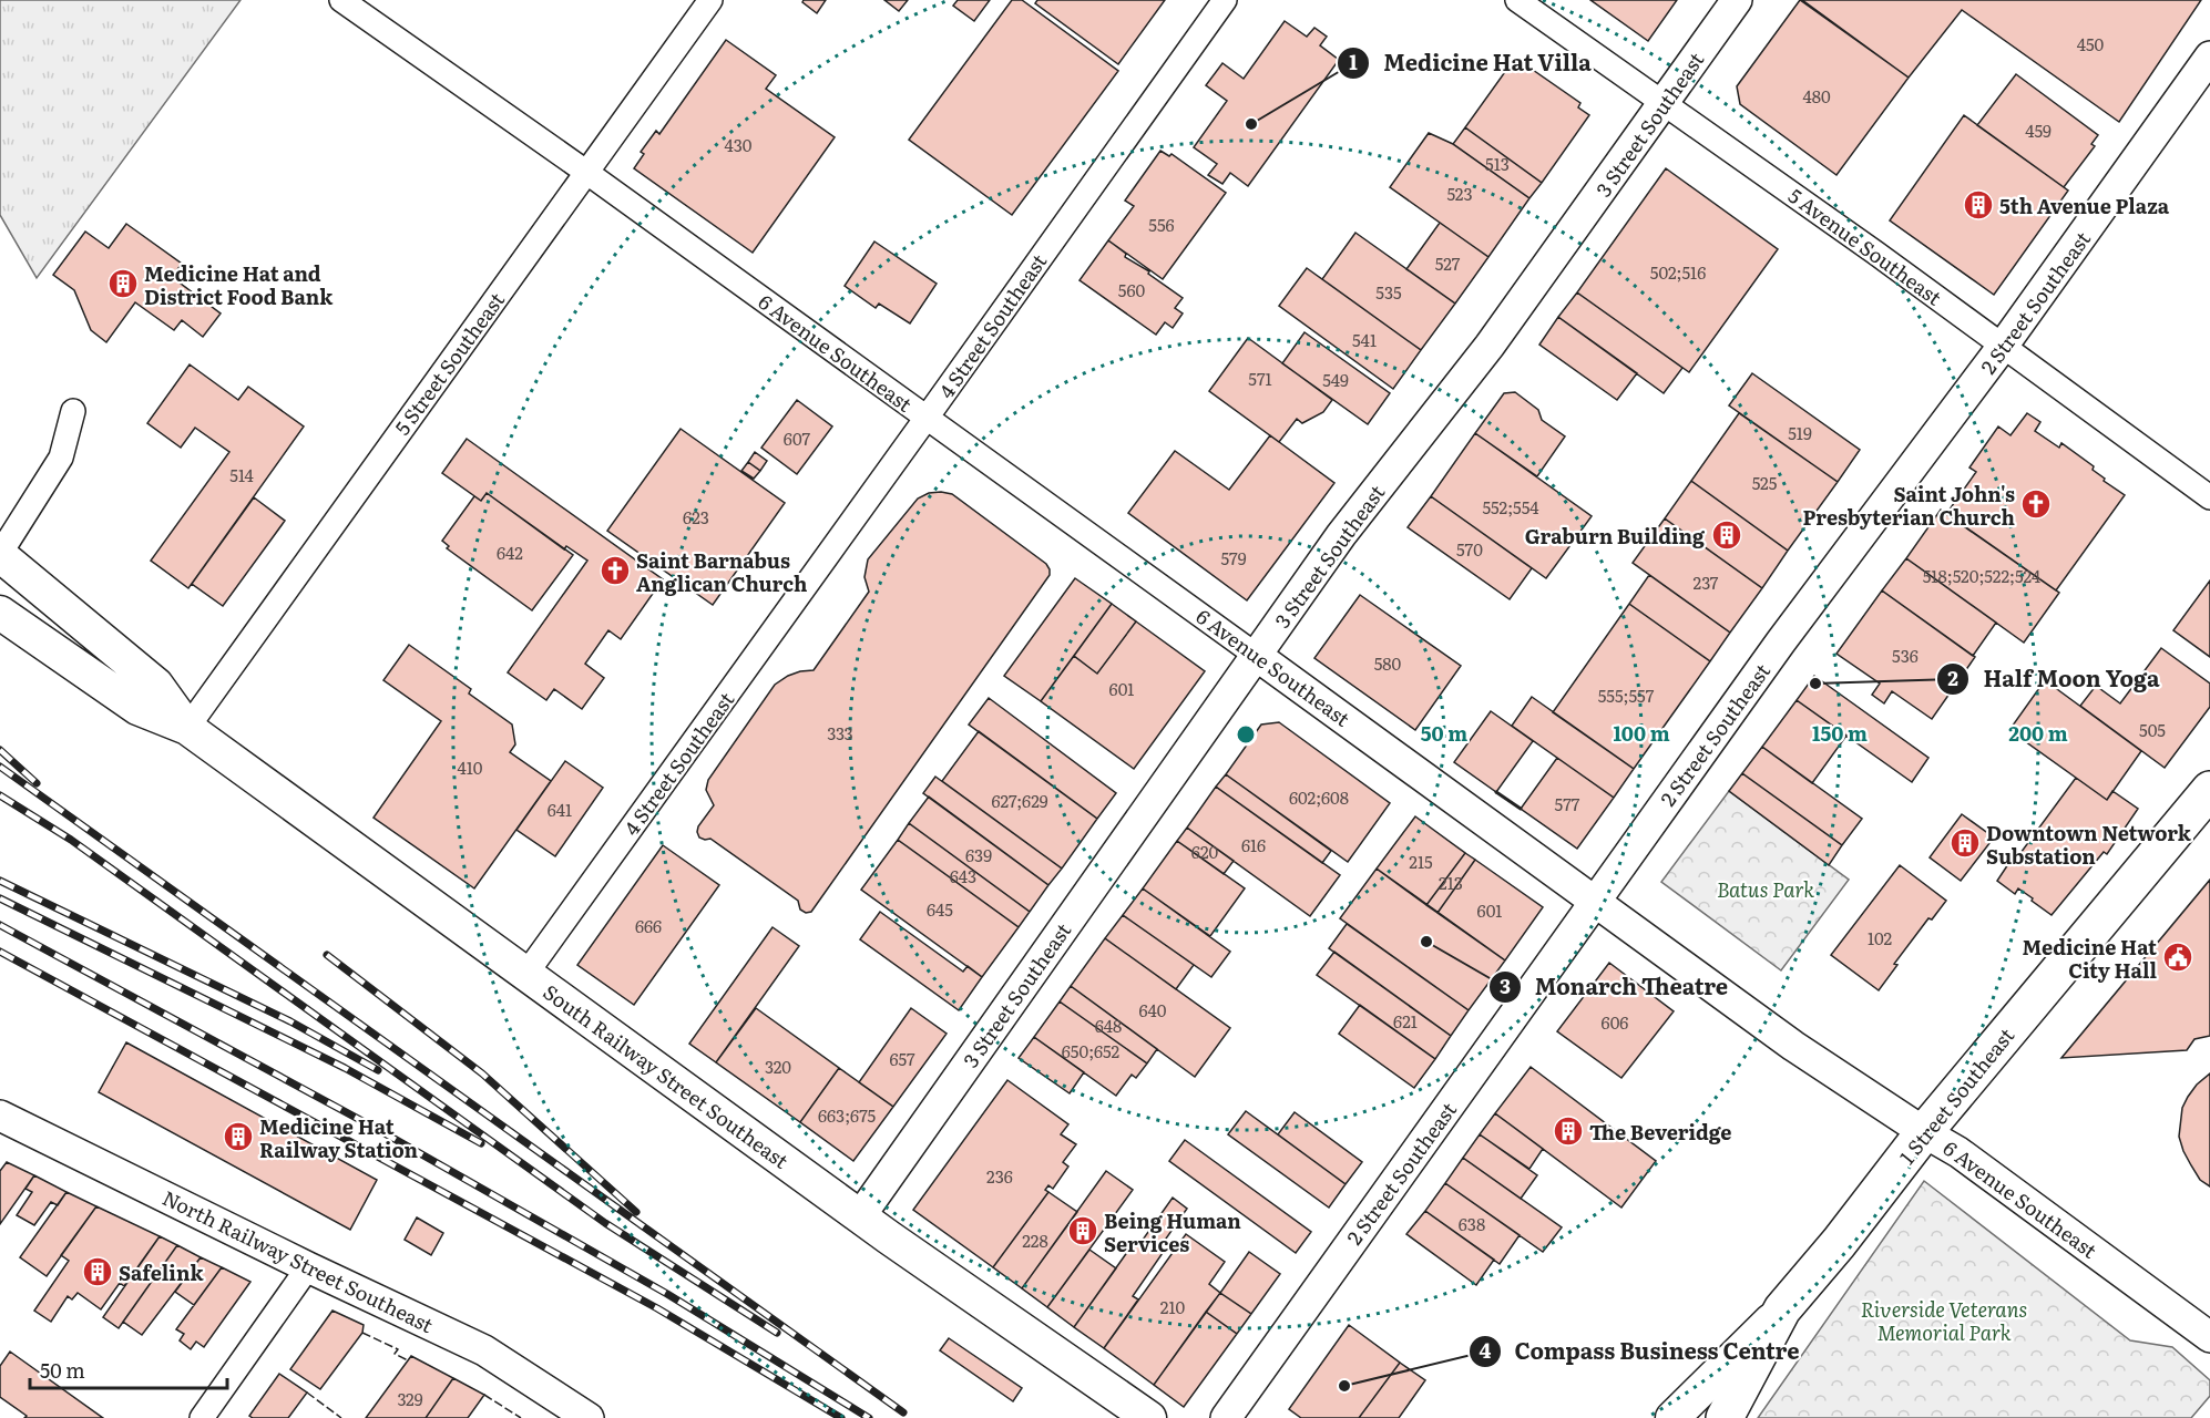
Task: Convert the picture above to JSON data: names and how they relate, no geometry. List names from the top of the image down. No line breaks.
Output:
{"streets":{"main road":["South Railway Street Southeast","1 Street Southeast"],"street":["3 Street Southeast","5 Avenue Southeast","2 Street Southeast","4 Street Southeast","6 Avenue Southeast","5 Street Southeast","North Railway Street Southeast"]},"crossings":[["3 Street Southeast","5 Avenue Southeast"],["3 Street Southeast","6 Avenue Southeast"],["3 Street Southeast","South Railway Street Southeast"],["5 Avenue Southeast","2 Street Southeast"],["2 Street Southeast","6 Avenue Southeast"],["4 Street Southeast","6 Avenue Southeast"],["4 Street Southeast","South Railway Street Southeast"],["6 Avenue Southeast","5 Street Southeast"],["6 Avenue Southeast","1 Street Southeast"],["5 Street Southeast","South Railway Street Southeast"]],"parks":["Batus Park","Riverside Veterans Memorial Park"],"places":{"other":["Medicine Hat Villa","Half Moon Yoga","Monarch Theatre","Compass Business Centre"],"building":["5th Avenue Plaza","Medicine Hat and District Food Bank","Graburn Building","Downtown Network Substation","The Beveridge","Medicine Hat Railway Station","Being Human Services","Safelink"],"church":["Saint John's Presbyterian Church","Saint Barnabus Anglican Church"],"public building":["Medicine Hat City Hall"]},"house_numbers":["450","480","459","430","513","523","556","527","502;516","560","535","541","571","549","519","607","514","525","552;554","623","570","642","579","518;520;522;524","237","536","580","601","555;557","505","333","410","602;608","627;629","577","641","616","620","639","215","643","213","645","601","666","102","640","621","606","648","650;652","657","320","663;675","236","638","228","210","329"],"scale_bar":"50 m","rings":["50 m","100 m","150 m","200 m"]}
